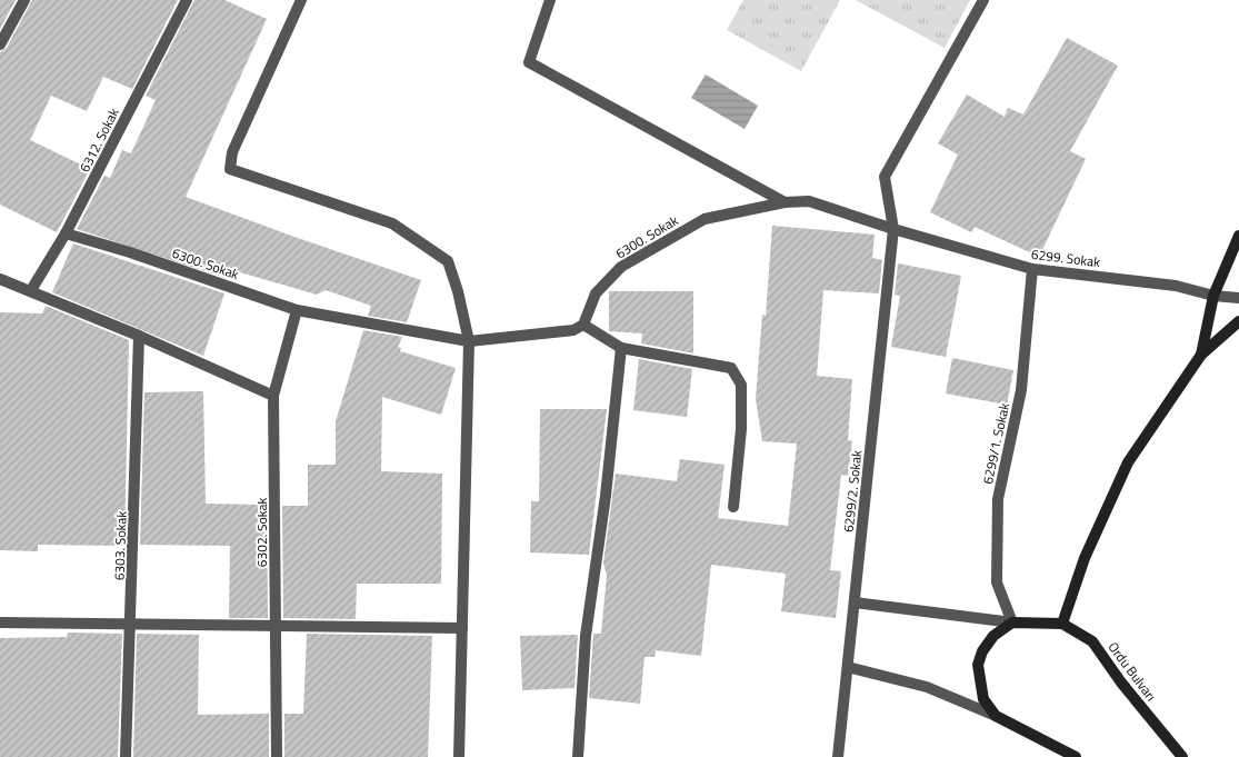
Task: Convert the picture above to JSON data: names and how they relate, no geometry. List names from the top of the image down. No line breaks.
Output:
{"streets":{"main road":["Ordu Bulvarı"],"street":["6312. Sokak","6300. Sokak","6299. Sokak","6299/1. Sokak","6299/2. Sokak","6302. Sokak","6303. Sokak"]},"crossings":[["6312. Sokak","6300. Sokak"],["6300. Sokak","6299. Sokak"],["6300. Sokak","6299/2. Sokak"],["6300. Sokak","6302. Sokak"],["6299. Sokak","6299/1. Sokak"],["6299. Sokak","6299/2. Sokak"],["6299/1. Sokak","Ordu Bulvarı"],["6299/2. Sokak","Ordu Bulvarı"]]}
